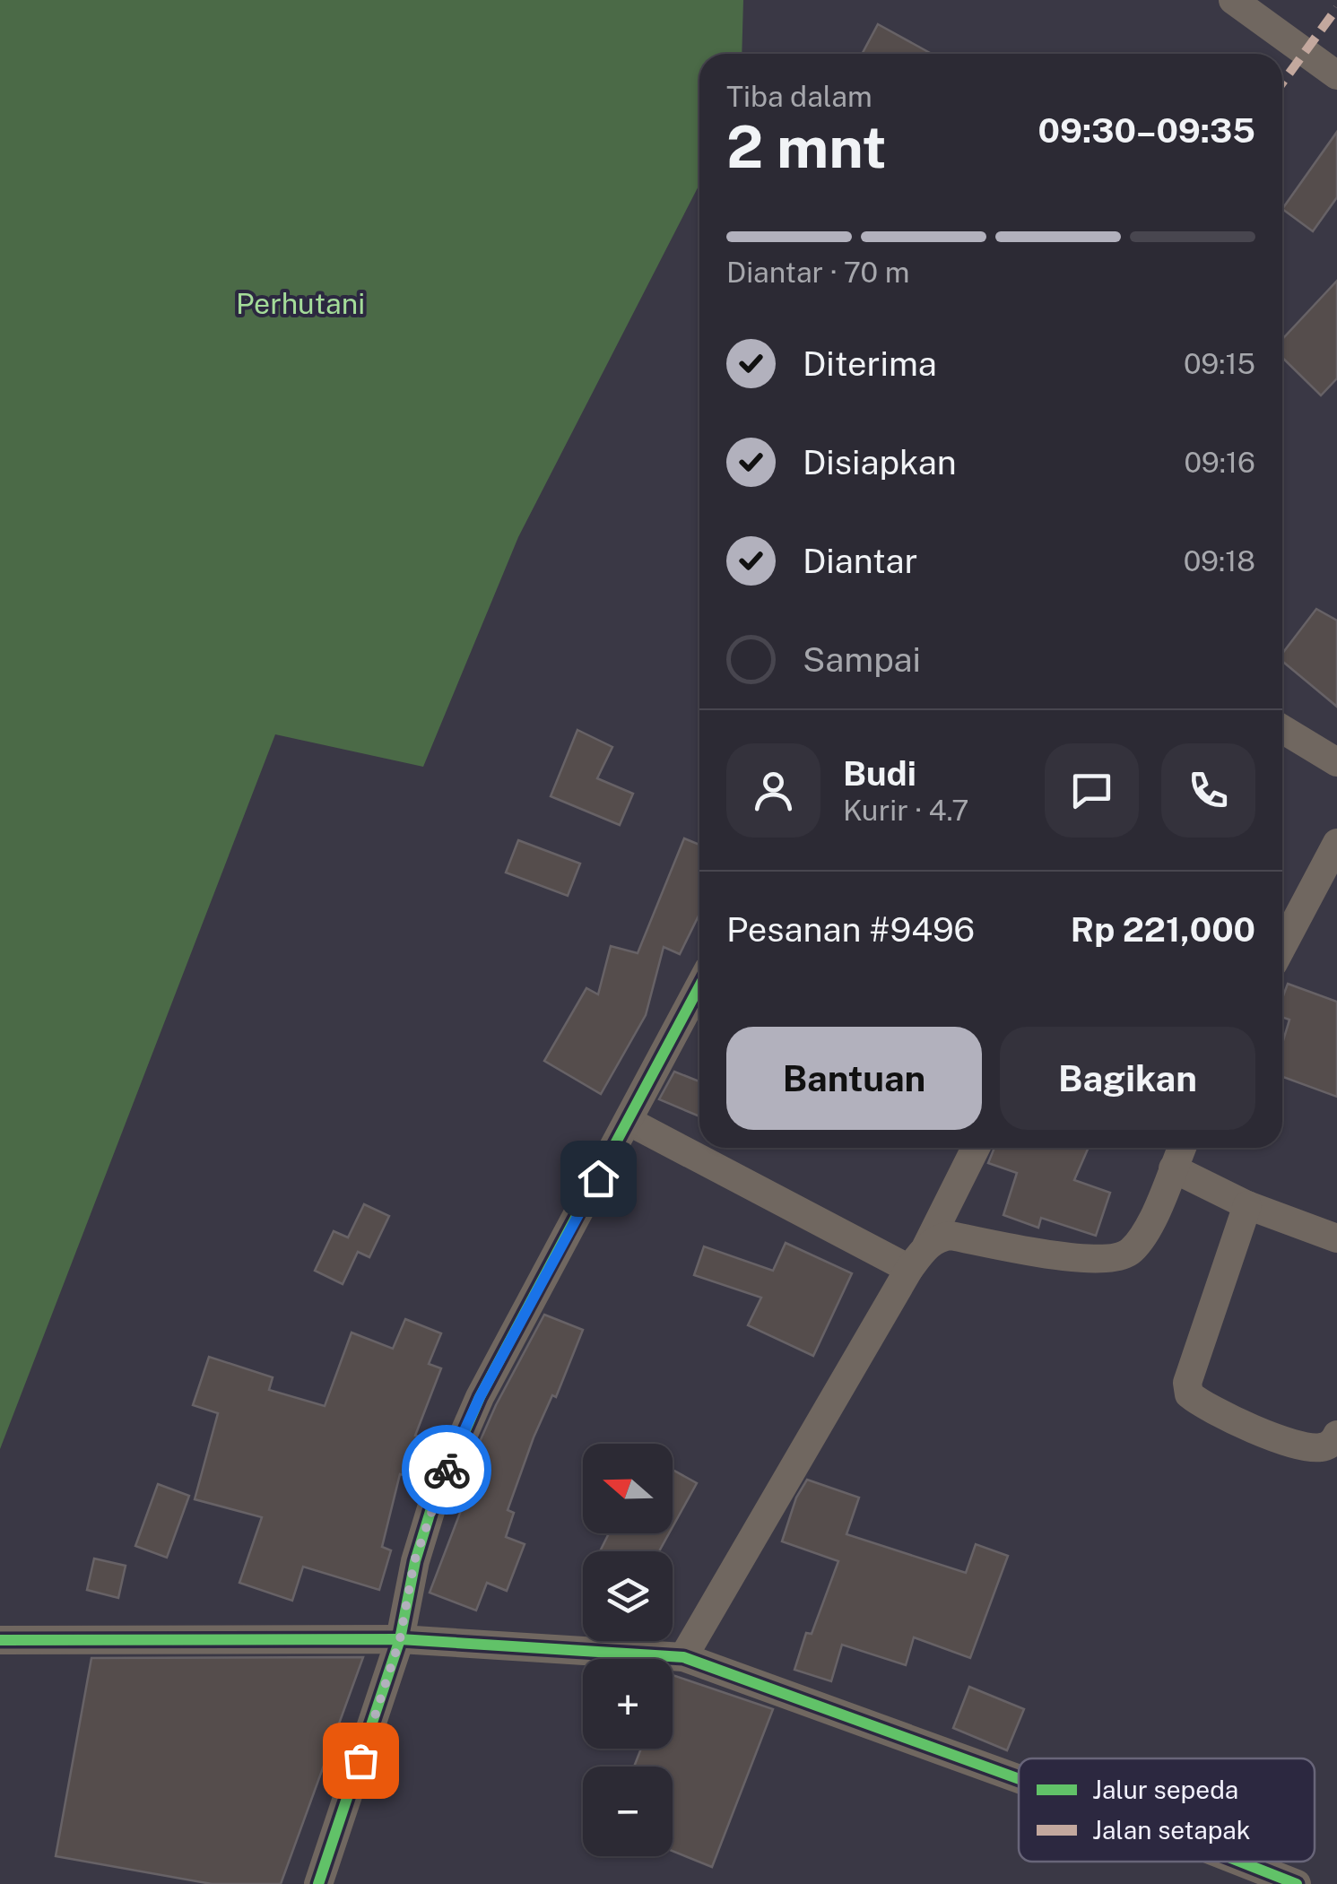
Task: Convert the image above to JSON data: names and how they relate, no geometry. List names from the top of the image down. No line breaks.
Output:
{"parks":["Perhutani"],"legend":["Jalur sepeda","Jalan setapak"],"north":"left","page":{"heading":["2 mnt","Tiba dalam","09:30–09:35"],"panel":["Budi","Kurir · 4.7","Pesanan #9496","Rp 221,000"],"bar":"Diantar · 70 m","list":[["Diterima","09:15"],["Disiapkan","09:16"],["Diantar","09:18"],"Sampai"],"buttons":["Bantuan","Bagikan"],"map_buttons":["+","−"]}}
